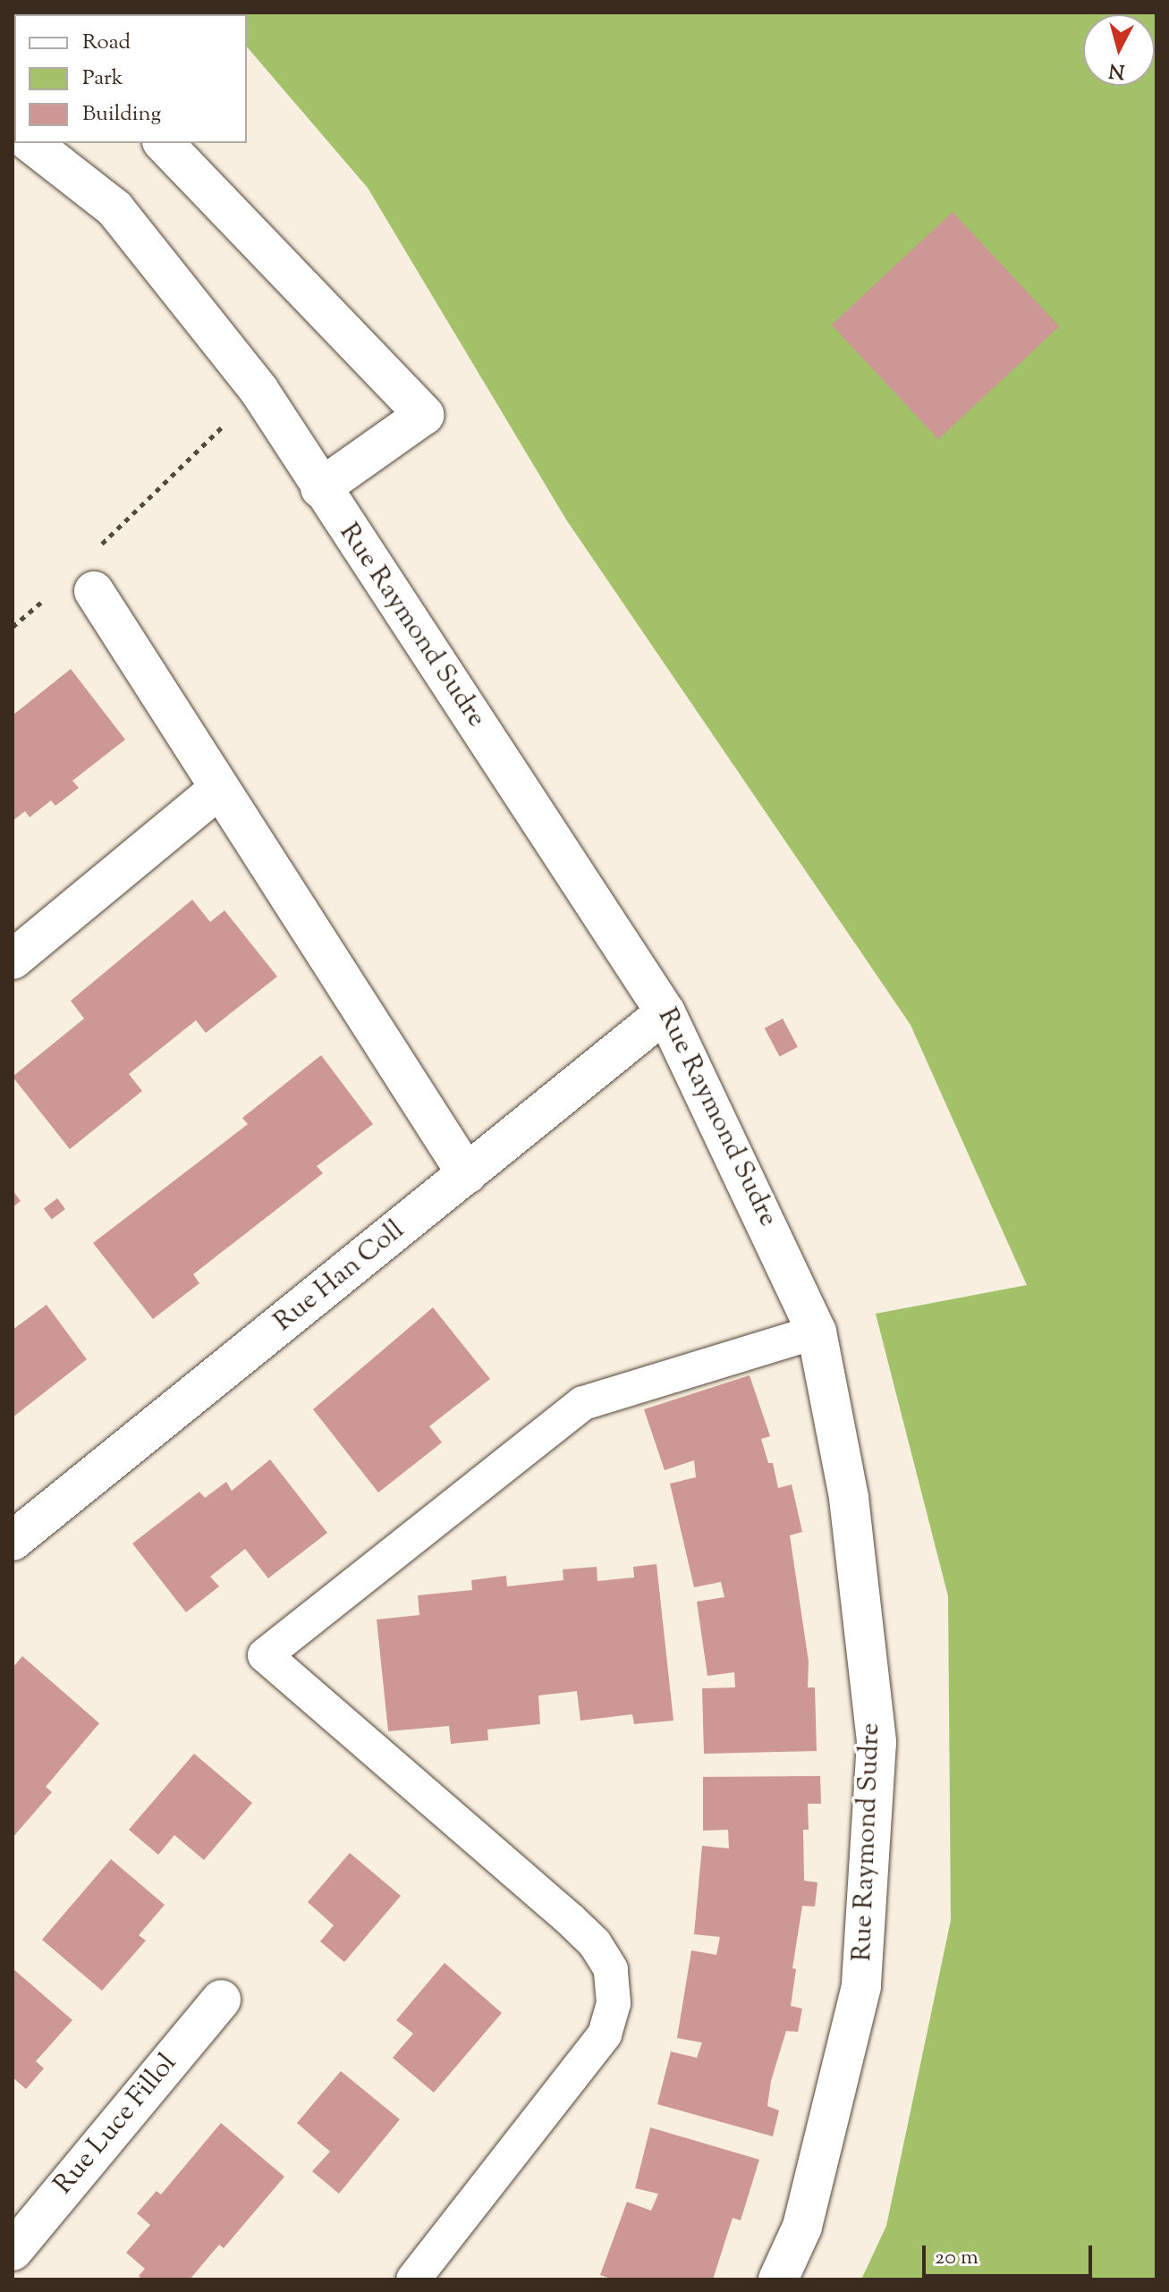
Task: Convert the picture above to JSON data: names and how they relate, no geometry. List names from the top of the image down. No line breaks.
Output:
{"streets":{"street":["Rue Raymond Sudre","Rue Han Coll","Rue Luce Fillol"]},"crossings":[["Rue Raymond Sudre","Rue Han Coll"]],"legend":["Road","Park","Building"],"scale_bar":"20 m","north":"bottom"}
